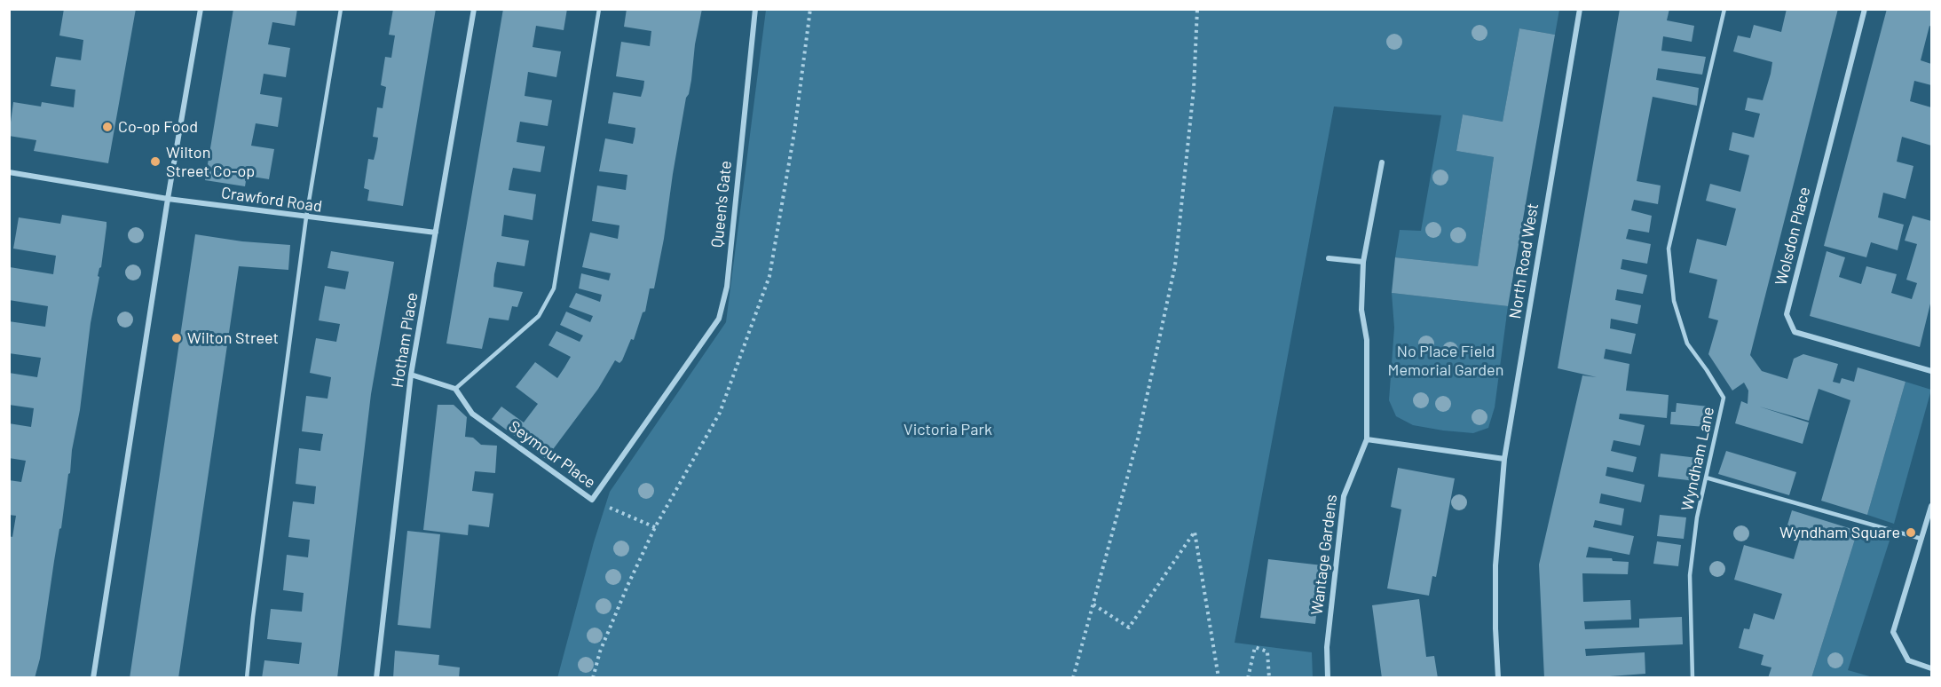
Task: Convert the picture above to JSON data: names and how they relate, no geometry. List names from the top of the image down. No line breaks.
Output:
{"streets":{"street":["Crawford Road","Queen's Gate","Wolsdon Place","North Road West","Hotham Place","Seymour Place","Wantage Gardens"],"lane":["Wyndham Lane"]},"crossings":[["Crawford Road","Hotham Place"],["Queen's Gate","Seymour Place"]],"parks":["No Place Field Memorial Garden","Victoria Park"],"places":["Co-op Food","Wilton Street Co-op","Wilton Street","Wyndham Square"]}
